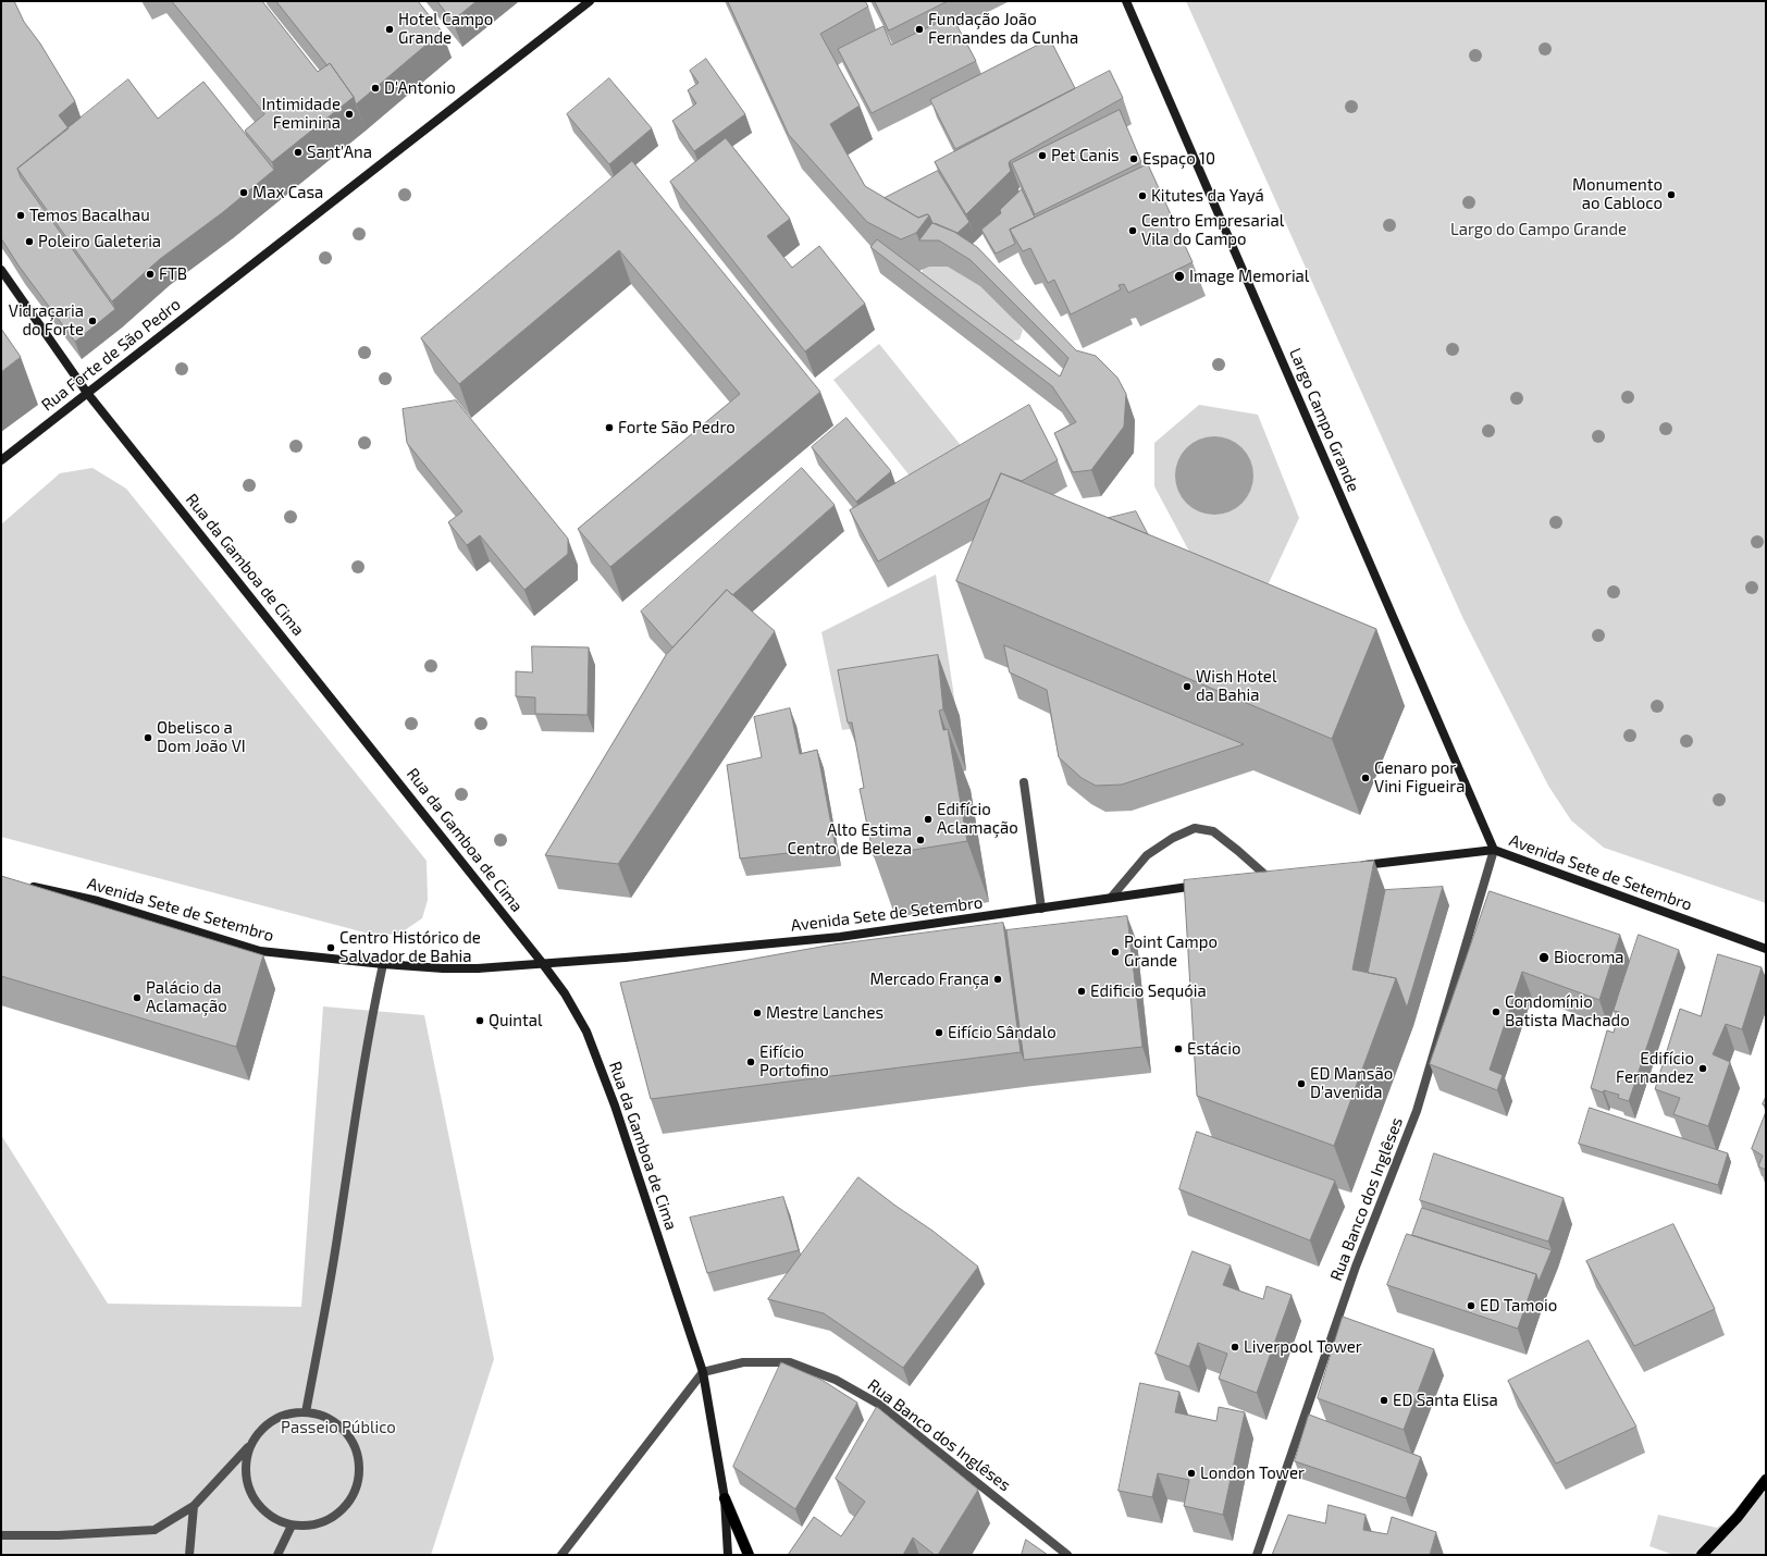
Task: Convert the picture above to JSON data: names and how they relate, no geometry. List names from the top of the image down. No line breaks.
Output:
{"streets":{"main road":["Rua Forte de São Pedro","Largo Campo Grande","Rua da Gamboa de Cima","Avenida Sete de Setembro"],"street":["Rua Banco dos Inglêses"]},"crossings":[["Rua Forte de São Pedro","Rua da Gamboa de Cima"],["Largo Campo Grande","Avenida Sete de Setembro"],["Largo Campo Grande","Rua Banco dos Inglêses"],["Rua da Gamboa de Cima","Rua Banco dos Inglêses"],["Avenida Sete de Setembro","Rua Banco dos Inglêses"]],"parks":["Largo do Campo Grande","Passeio Público"],"places":["Hotel Campo Grande","Fundação João Fernandes da Cunha","D'Antonio","Intimidade Feminina","Sant'Ana","Pet Canis","Espaço 10","Max Casa","Monumento ao Cabloco","Kitutes da Yayá","Temos Bacalhau","Centro Empresarial Vila do Campo","Poleiro Galeteria","FTB","Image Memorial","Vidraçaria do Forte","Forte São Pedro","Wish Hotel da Bahia","Obelisco a Dom João VI","Genaro por Vini Figueira","Edifício Aclamação","Alto Estima Centro de Beleza","Centro Histórico de Salvador de Bahia","Point Campo Grande","Biocroma","Mercado França","Edificio Sequóia","Palácio da Aclamação","Condomínio Batista Machado","Mestre Lanches","Quintal","Eifício Sândalo","Estácio","Eifício Portofino","Edifício Fernandez","ED Mansão D'avenida","ED Tamoio","Liverpool Tower","ED Santa Elisa","London Tower"]}
